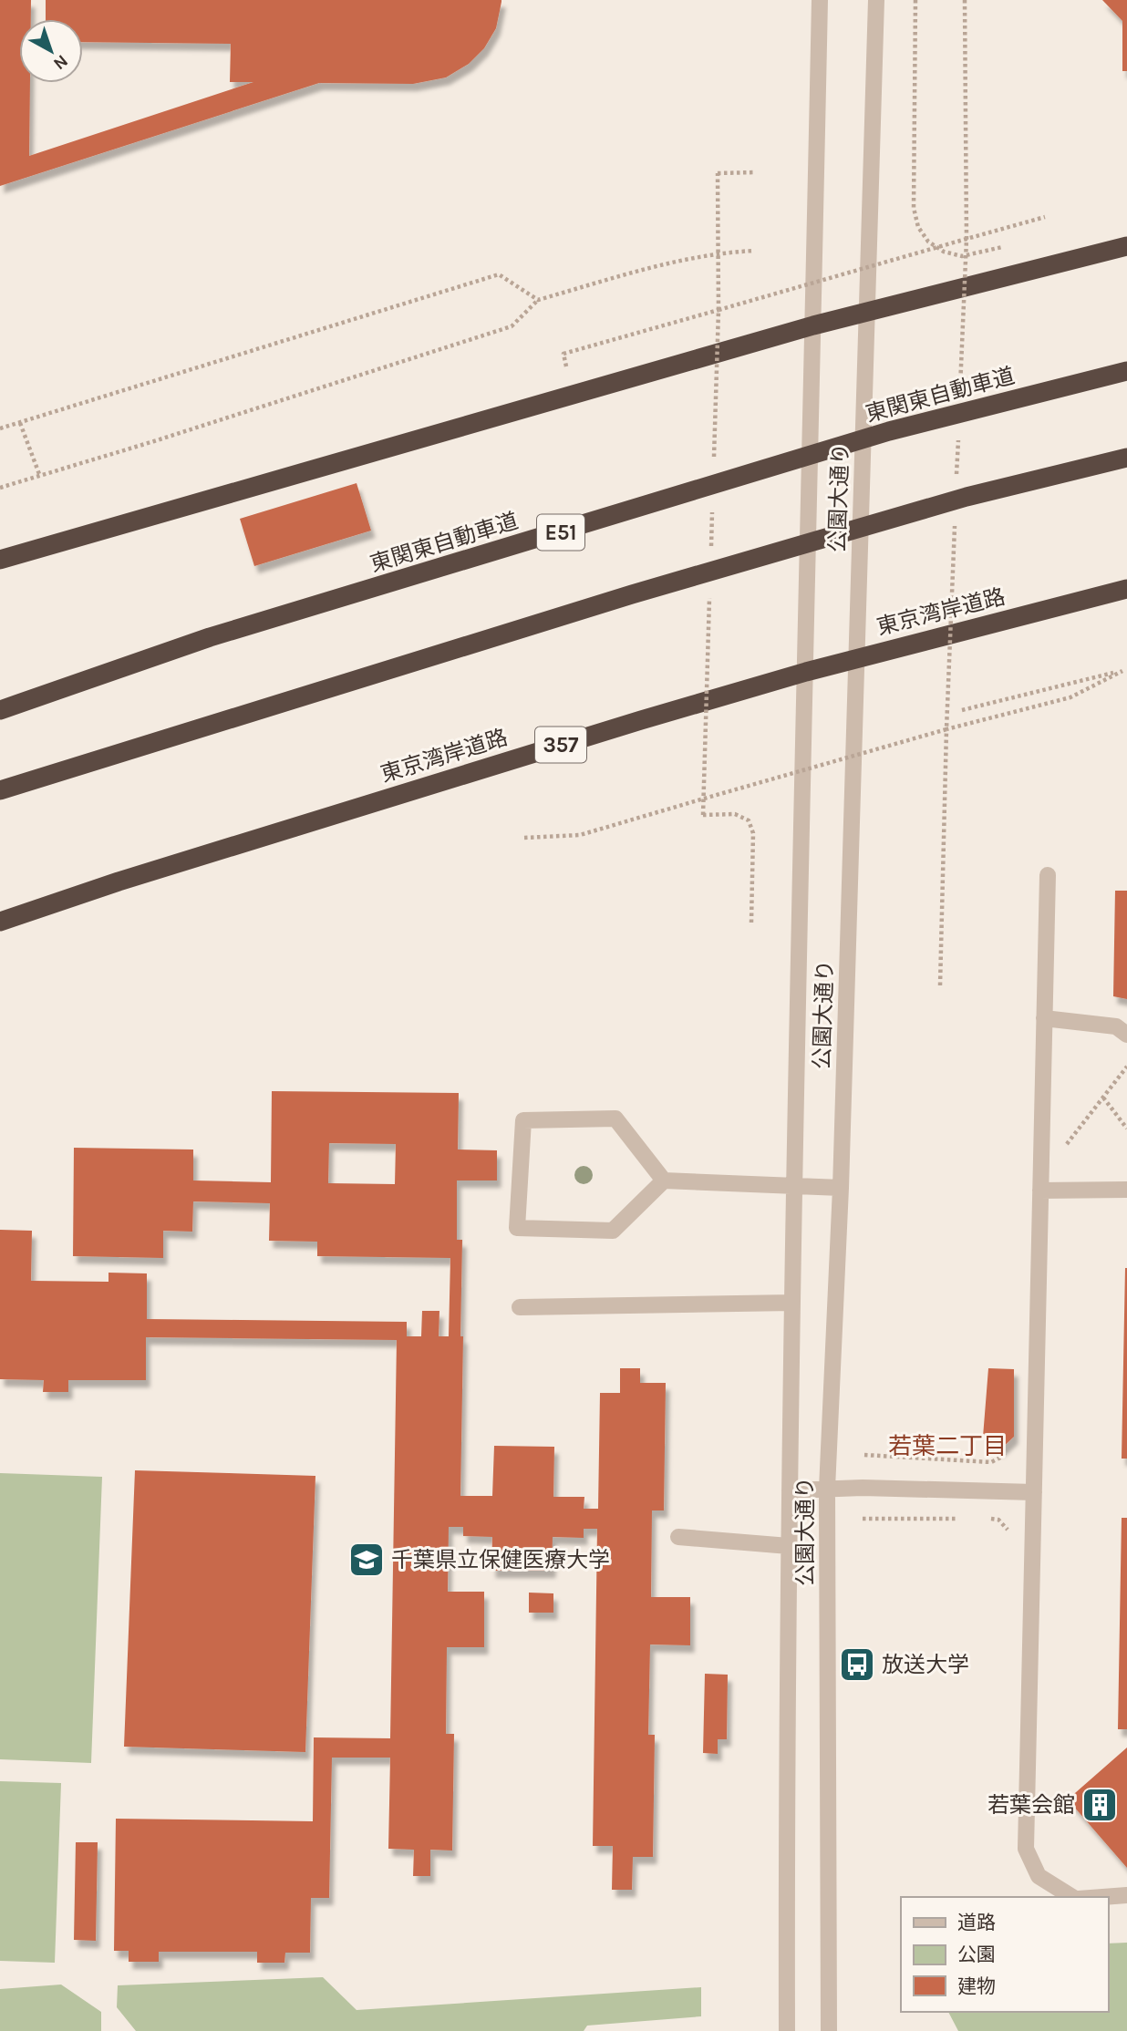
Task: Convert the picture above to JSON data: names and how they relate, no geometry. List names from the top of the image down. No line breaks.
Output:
{"streets":{"highway":["東関東自動車道","E51","東京湾岸道路","357"],"street":["公園大通り"]},"crossings":[["公園大通り","東京湾岸道路"]],"districts":["若葉二丁目"],"places":{"school or university":["千葉県立保健医療大学"],"bus stop":["放送大学"],"building":["若葉会館"]},"legend":["道路","公園","建物"],"north":"bottom right"}
